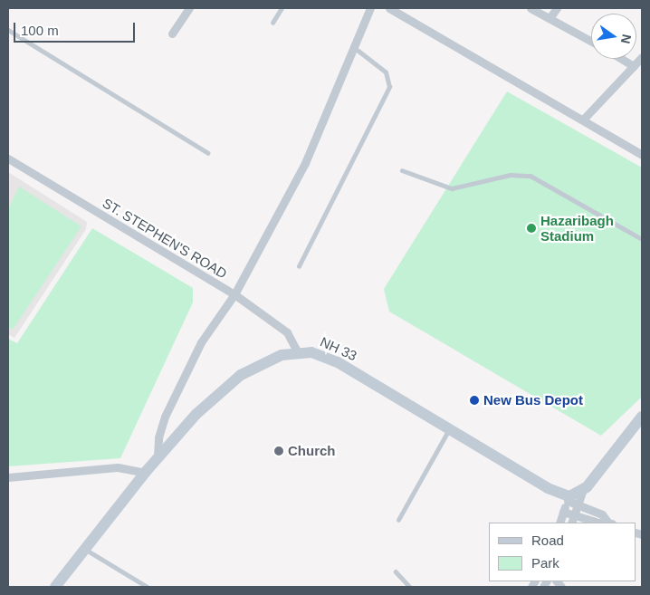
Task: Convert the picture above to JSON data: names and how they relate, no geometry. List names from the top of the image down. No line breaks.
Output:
{"streets":{"main road":["NH 33"],"street":["ST. STEPHEN'S ROAD"]},"crossings":[["ST. STEPHEN'S ROAD","NH 33"]],"places":["Hazaribagh Stadium","New Bus Depot","Church"],"legend":["Road","Park"],"scale_bar":"100 m","north":"right"}
